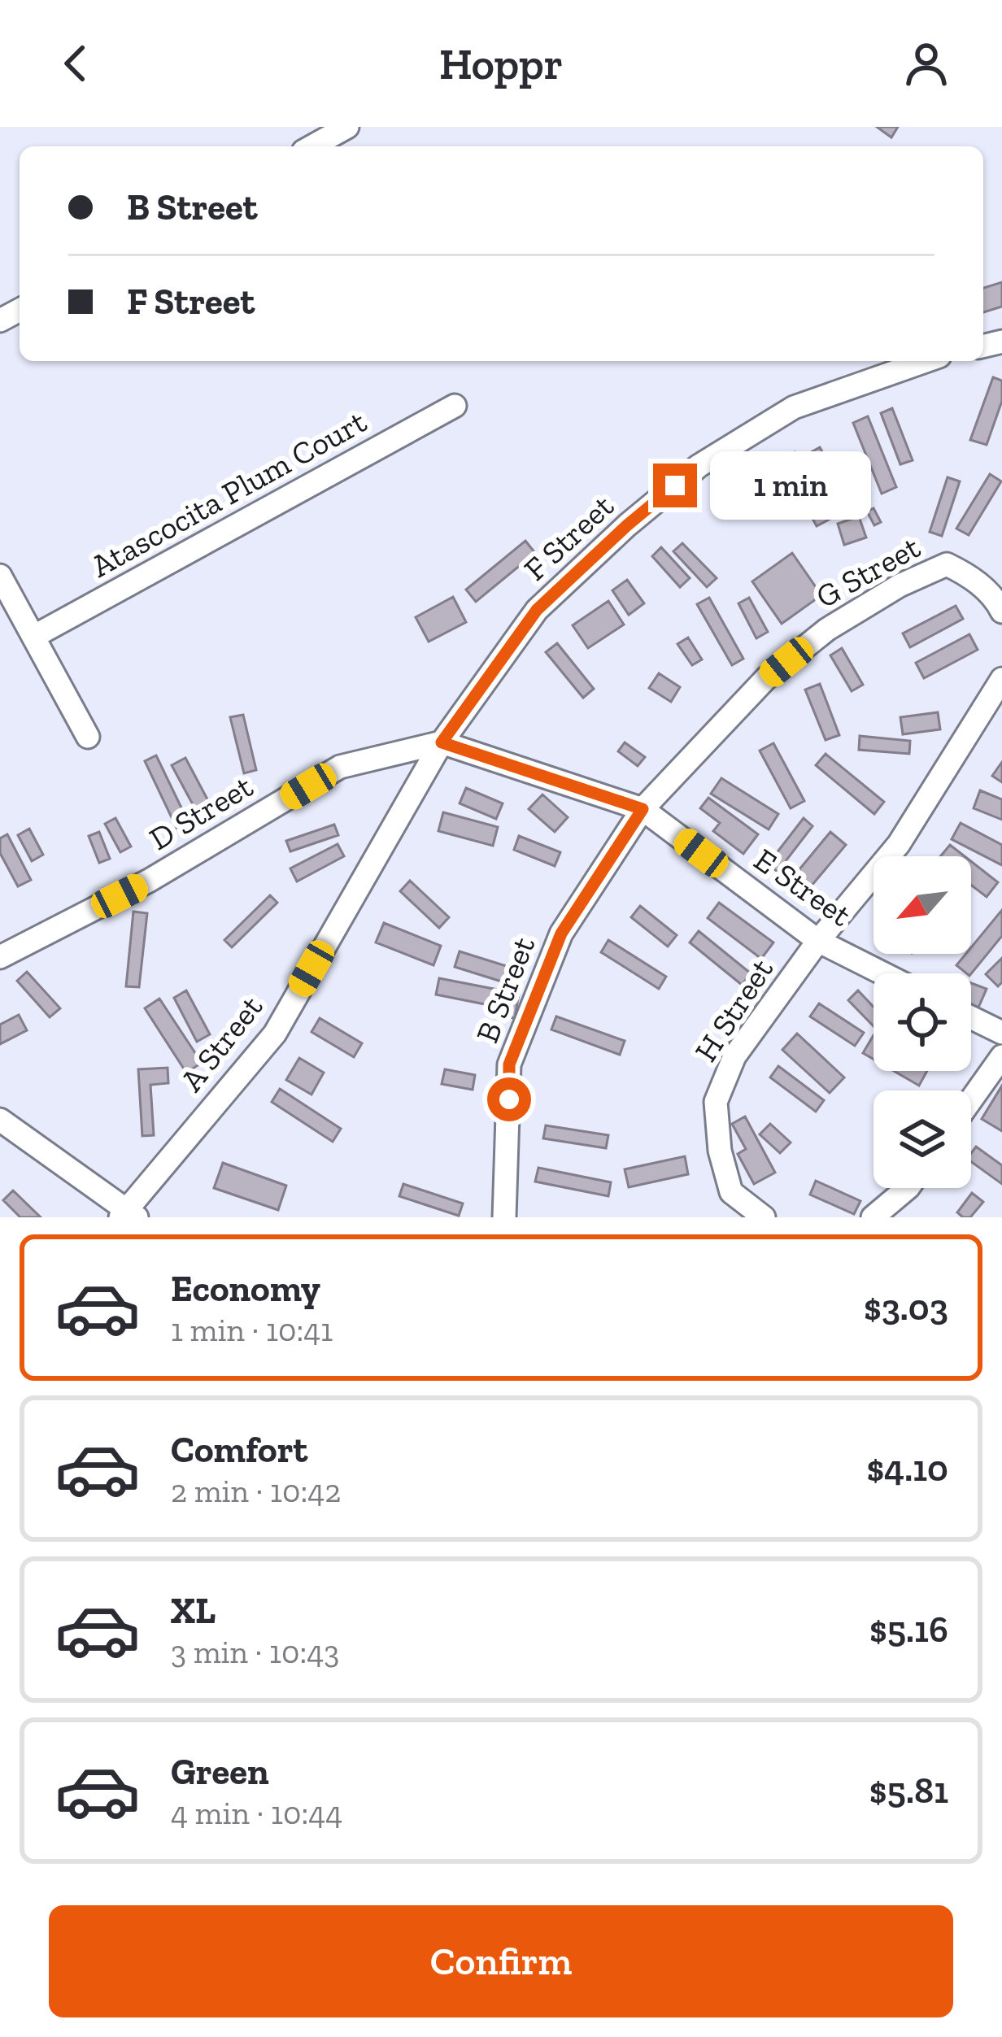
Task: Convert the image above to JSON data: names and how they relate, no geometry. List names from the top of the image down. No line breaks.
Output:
{"streets":{"street":["Atascocita Plum Court","F Street","G Street","D Street","E Street","B Street","H Street","A Street"]},"crossings":[["F Street","D Street"],["F Street","E Street"],["F Street","A Street"],["G Street","E Street"],["G Street","B Street"],["D Street","E Street"],["D Street","A Street"],["E Street","B Street"],["E Street","H Street"],["E Street","A Street"]],"north":"bottom left","page":{"header":"Hoppr","banner":["B Street","F Street"],"bubble":"1 min","list":[{"name":"Economy","note":"1 min · 10:41","value":"$3.03"},{"name":"Comfort","note":"2 min · 10:42","value":"$4.10"},{"name":"XL","note":"3 min · 10:43","value":"$5.16"},{"name":"Green","note":"4 min · 10:44","value":"$5.81"}],"buttons":"Confirm"}}
